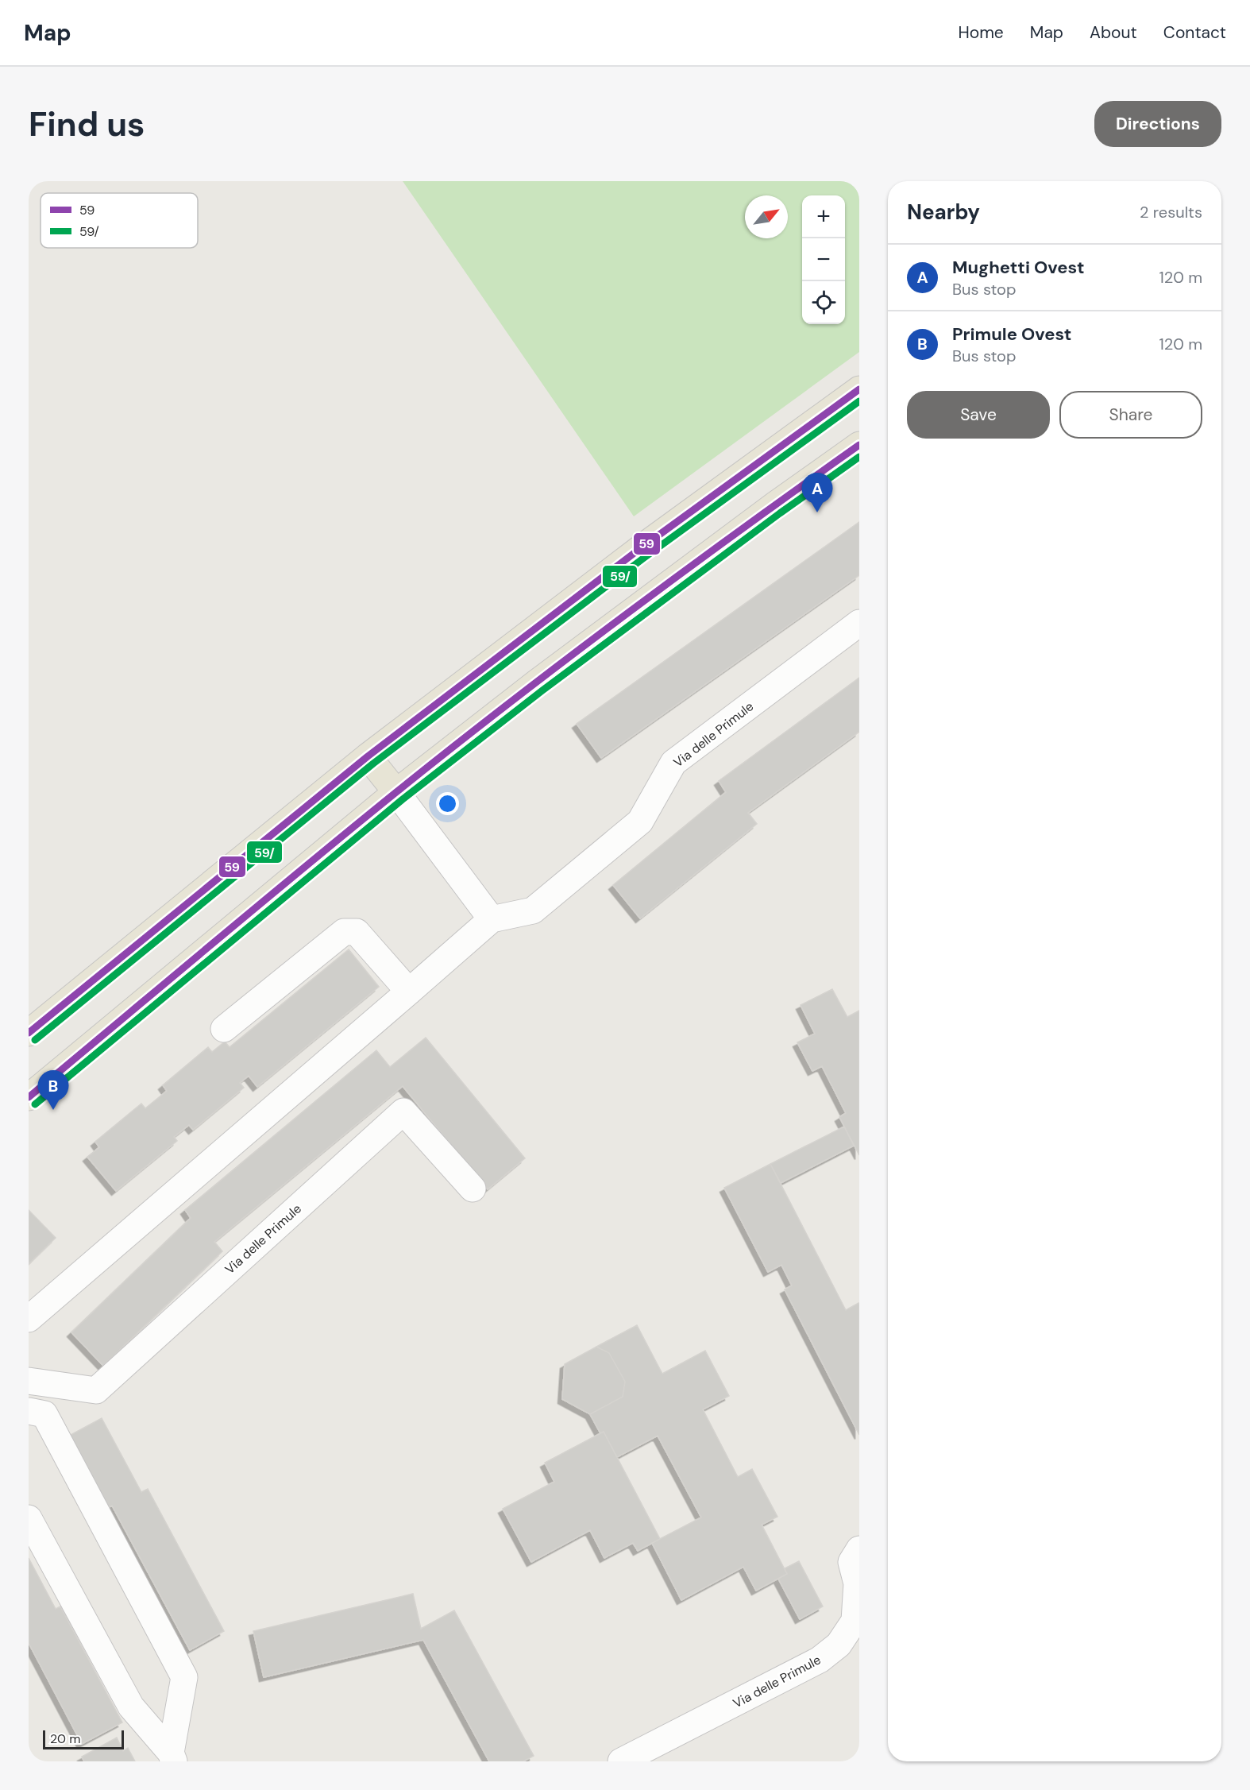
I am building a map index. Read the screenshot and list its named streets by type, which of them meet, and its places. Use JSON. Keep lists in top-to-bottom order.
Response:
{
  "streets": {
    "street": ["Via delle Primule"]
  },
  "lines": ["transit line 59", "transit line 59/"],
  "legend": ["59", "59/"],
  "scale_bar": "20 m",
  "north": "top right",
  "page": {
    "header": "Map",
    "nav": [
      "Home",
      "Map",
      "About",
      "Contact"
    ],
    "buttons": [
      "Directions",
      ["Save", "Share"]
    ],
    "title": "Find us",
    "heading": ["Nearby", "2 results"],
    "map_buttons": ["+", "−"],
    "list": [
      {
        "mark": "A",
        "name": "Mughetti Ovest",
        "note": "Bus stop",
        "value": "120 m"
      },
      {
        "mark": "B",
        "name": "Primule Ovest",
        "note": "Bus stop",
        "value": "120 m"
      }
    ],
    "pins": ["A", "B"],
    "scale": "20 m"
  }
}
